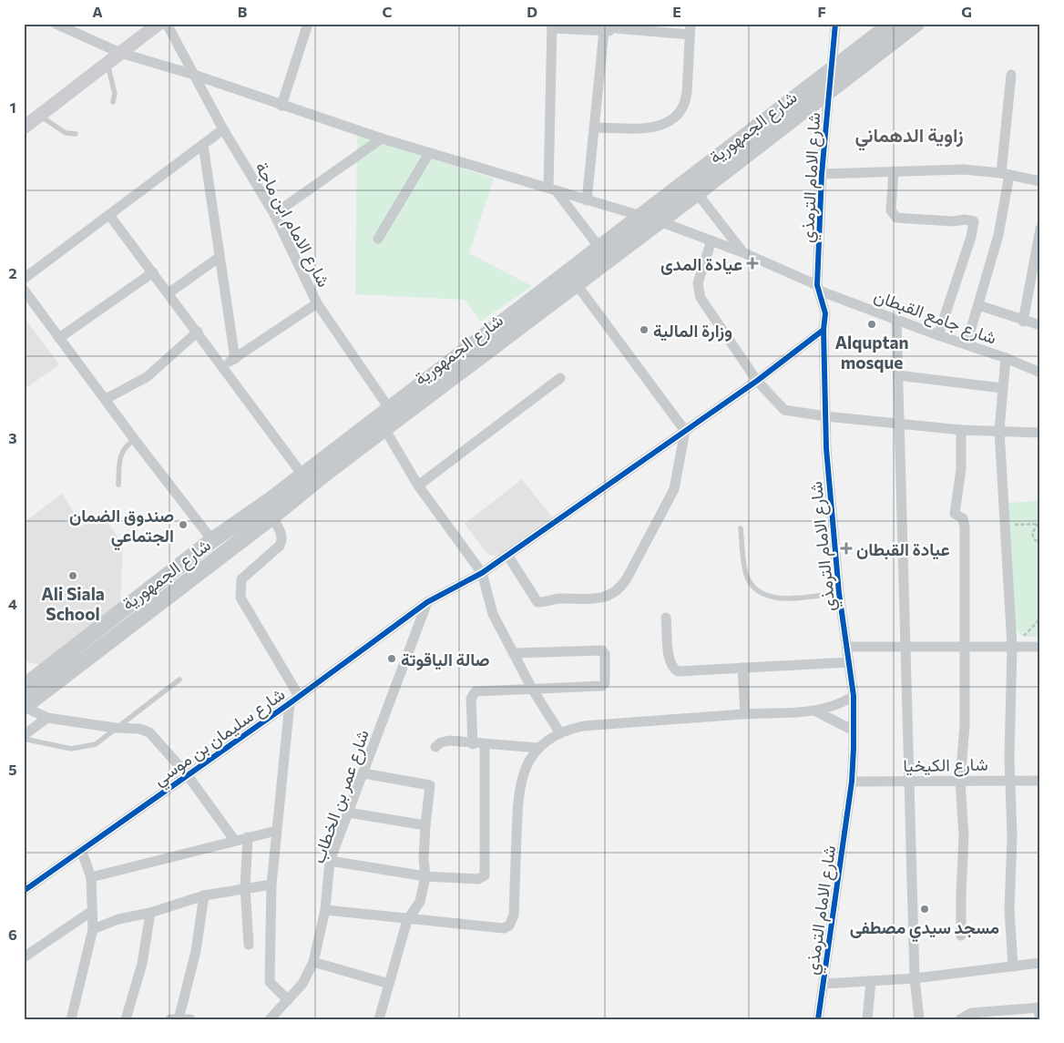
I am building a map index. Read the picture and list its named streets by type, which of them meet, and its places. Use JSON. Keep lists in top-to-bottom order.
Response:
{
  "streets": {
    "main road": ["شارع الجمهورية"],
    "street": [
      "شارع الامام الترمذي",
      "شارع الامام ابن ماجة",
      "شارع جامع القبطان",
      "شارع سليمان بن موسي",
      "شارع الكيخيا",
      "شارع عمر بن الخطاب"
    ]
  },
  "crossings": [
    ["شارع الجمهورية", "شارع الامام الترمذي"],
    ["شارع الجمهورية", "شارع الامام ابن ماجة"],
    ["شارع الجمهورية", "شارع جامع القبطان"],
    ["شارع الامام الترمذي", "شارع جامع القبطان"],
    ["شارع الامام الترمذي", "شارع سليمان بن موسي"],
    ["شارع الامام الترمذي", "شارع الكيخيا"],
    ["شارع الامام ابن ماجة", "شارع جامع القبطان"],
    ["شارع سليمان بن موسي", "شارع عمر بن الخطاب"]
  ],
  "districts": ["زاوية الدهماني"],
  "places": {
    "health": ["عيادة المدى", "عيادة القبطان"],
    "other": [
      "Alquptan mosque",
      "وزارة المالية",
      "صندوق الضمان الجتماعي",
      "Ali Siala School",
      "صالة الياقوتة",
      "مسجد سيدي مصطفى"
    ]
  },
  "grid": {
    "columns": [
      "A",
      "B",
      "C",
      "D",
      "E",
      "F",
      "G"
    ],
    "rows": [
      "1",
      "2",
      "3",
      "4",
      "5",
      "6"
    ]
  }
}
